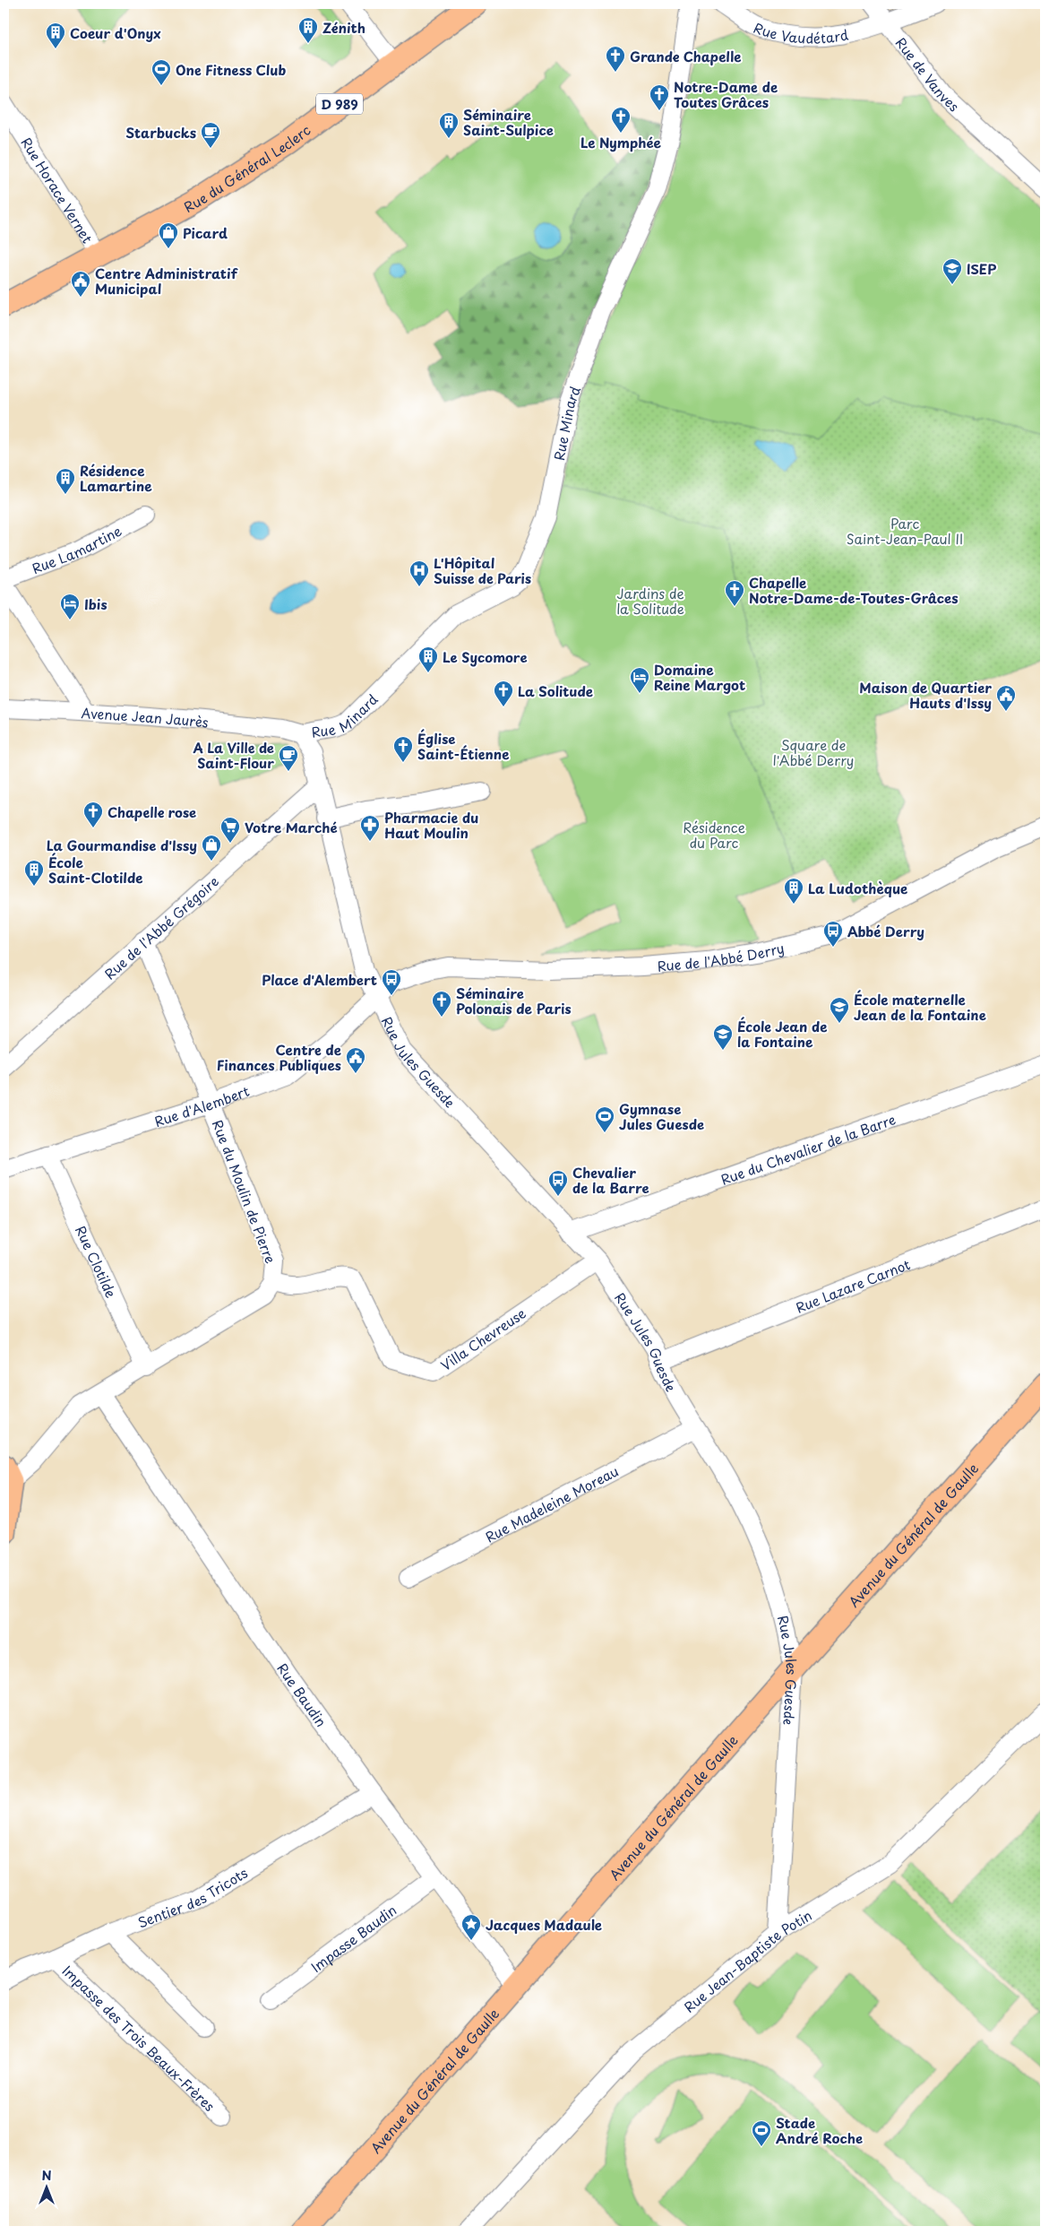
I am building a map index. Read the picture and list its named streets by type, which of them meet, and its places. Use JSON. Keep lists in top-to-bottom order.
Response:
{
  "streets": {
    "main road": ["D 989", "Rue du Général Leclerc", "Avenue du Général de Gaulle"],
    "street": [
      "Rue Vaudétard",
      "Rue de Vanves",
      "Rue Horace Vernet",
      "Rue Minard",
      "Rue Lamartine",
      "Avenue Jean Jaurès",
      "Rue de l'Abbé Grégoire",
      "Rue de l'Abbé Derry",
      "Rue Jules Guesde",
      "Rue d'Alembert",
      "Rue du Chevalier de la Barre",
      "Rue du Moulin de Pierre",
      "Rue Clotilde",
      "Rue Lazare Carnot",
      "Villa Chevreuse",
      "Rue Madeleine Moreau",
      "Rue Baudin",
      "Sentier des Tricots",
      "Impasse Baudin",
      "Rue Jean-Baptiste Potin",
      "Impasse des Trois Beaux-Frères"
    ]
  },
  "crossings": [
    ["Rue Vaudétard", "Rue de Vanves"],
    ["Rue du Général Leclerc", "Rue Horace Vernet"],
    ["Rue Minard", "Avenue Jean Jaurès"],
    ["Rue Minard", "Rue Jules Guesde"],
    ["Avenue Jean Jaurès", "Rue Jules Guesde"],
    ["Rue de l'Abbé Grégoire", "Rue Jules Guesde"],
    ["Rue de l'Abbé Grégoire", "Rue du Moulin de Pierre"],
    ["Rue de l'Abbé Derry", "Rue Jules Guesde"],
    ["Rue de l'Abbé Derry", "Rue d'Alembert"],
    ["Rue Jules Guesde", "Rue d'Alembert"],
    ["Rue Jules Guesde", "Rue du Chevalier de la Barre"],
    ["Rue Jules Guesde", "Rue Lazare Carnot"],
    ["Rue Jules Guesde", "Villa Chevreuse"],
    ["Rue Jules Guesde", "Rue Madeleine Moreau"],
    ["Rue Jules Guesde", "Avenue du Général de Gaulle"],
    ["Rue Jules Guesde", "Rue Jean-Baptiste Potin"],
    ["Rue d'Alembert", "Rue du Moulin de Pierre"],
    ["Rue d'Alembert", "Rue Clotilde"],
    ["Rue du Moulin de Pierre", "Rue Clotilde"],
    ["Rue du Moulin de Pierre", "Villa Chevreuse"],
    ["Rue du Moulin de Pierre", "Rue Baudin"],
    ["Avenue du Général de Gaulle", "Rue Baudin"],
    ["Rue Baudin", "Sentier des Tricots"],
    ["Rue Baudin", "Impasse Baudin"],
    ["Sentier des Tricots", "Impasse des Trois Beaux-Frères"]
  ],
  "parks": [
    "Parc Saint-Jean-Paul II",
    "Jardins de la Solitude",
    "Square de l'Abbé Derry",
    "Résidence du Parc"
  ],
  "places": {
    "building": [
      "Zénith",
      "Coeur d'Onyx",
      "Séminaire Saint-Sulpice",
      "Résidence Lamartine",
      "Le Sycomore",
      "École Saint-Clotilde",
      "La Ludothèque"
    ],
    "church": [
      "Grande Chapelle",
      "Notre-Dame de Toutes Grâces",
      "Le Nymphée",
      "Chapelle Notre-Dame-de-Toutes-Grâces",
      "La Solitude",
      "Église Saint-Étienne",
      "Chapelle rose",
      "Séminaire Polonais de Paris"
    ],
    "sports": ["One Fitness Club", "Gymnase Jules Guesde", "Stade André Roche"],
    "cafe": ["Starbucks", "A La Ville de Saint-Flour"],
    "shop": ["Picard", "La Gourmandise d'Issy"],
    "school or university": ["ISEP", "École maternelle Jean de la Fontaine", "École Jean de la Fontaine"],
    "public building": ["Centre Administratif Municipal", "Maison de Quartier Hauts d'Issy", "Centre de Finances Publiques"],
    "hospital": ["L'Hôpital Suisse de Paris"],
    "hotel": ["Ibis", "Domaine Reine Margot"],
    "pharmacy": ["Pharmacie du Haut Moulin"],
    "supermarket": ["Votre Marché"],
    "bus stop": ["Abbé Derry", "Place d'Alembert", "Chevalier de la Barre"],
    "place": ["Jacques Madaule"]
  },
  "north": "top"
}
